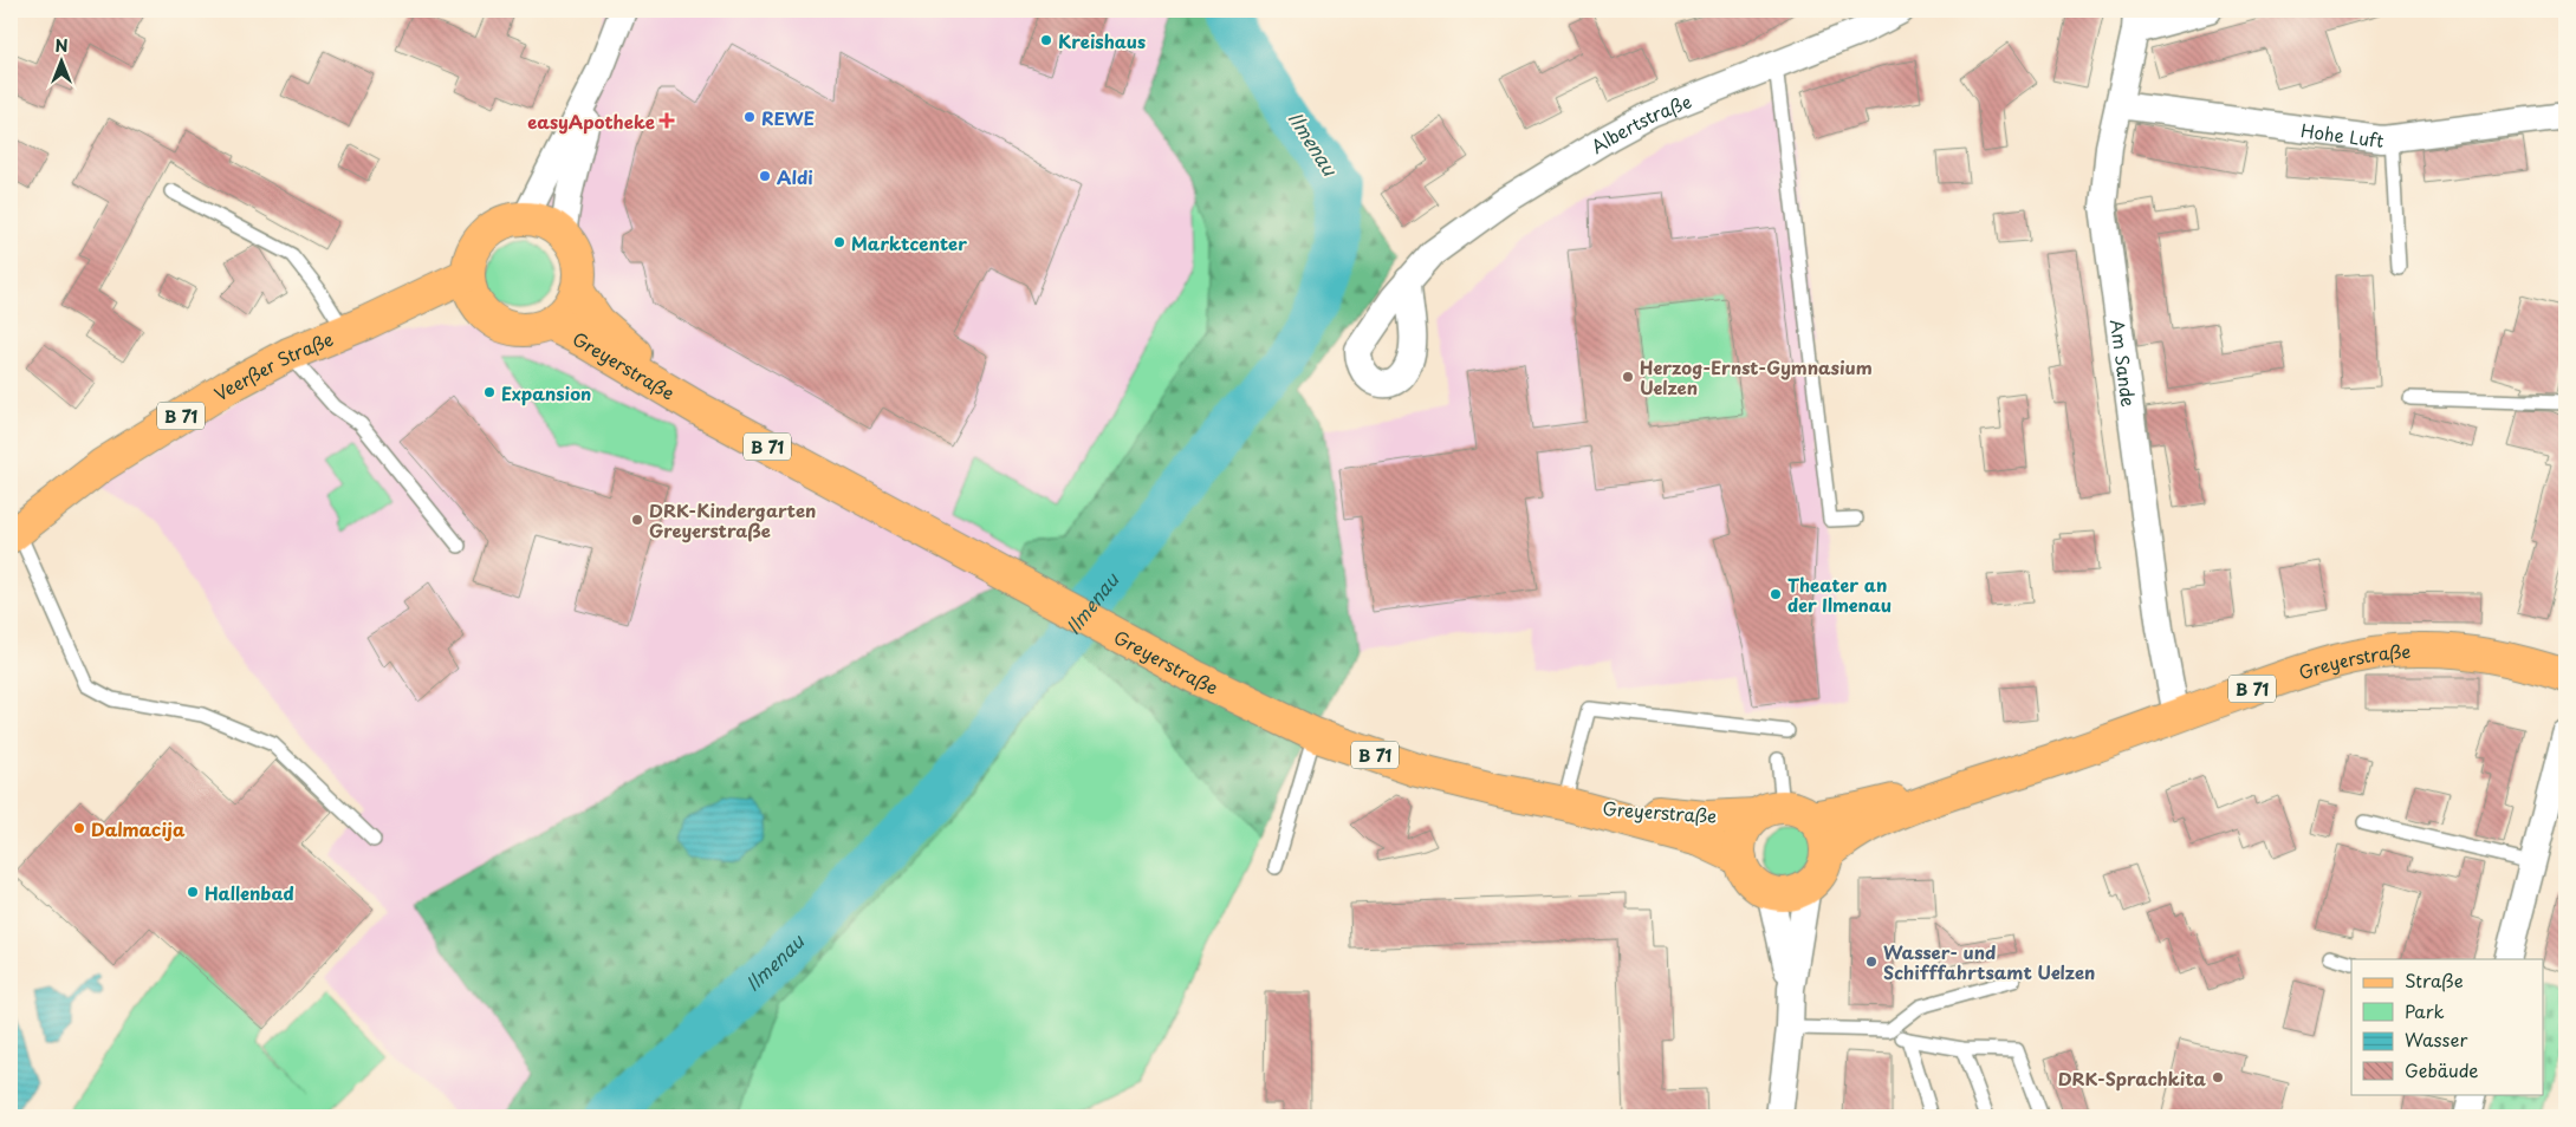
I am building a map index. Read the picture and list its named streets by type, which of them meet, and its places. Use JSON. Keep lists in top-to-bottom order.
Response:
{
  "streets": {
    "main road": ["Veerßer Straße", "Greyerstraße", "B 71"],
    "street": ["Albertstraße", "Hohe Luft", "Am Sande"]
  },
  "crossings": [
    ["Hohe Luft", "Am Sande"],
    ["Am Sande", "Greyerstraße"],
    ["Veerßer Straße", "Greyerstraße"]
  ],
  "water": ["Ilmenau"],
  "places": {
    "other": [
      "Kreishaus",
      "REWE",
      "Aldi",
      "Marktcenter",
      "Herzog-Ernst-Gymnasium Uelzen",
      "Expansion",
      "DRK-Kindergarten Greyerstraße",
      "Theater an der Ilmenau",
      "Dalmacija",
      "Hallenbad",
      "Wasser- und Schifffahrtsamt Uelzen",
      "DRK-Sprachkita"
    ],
    "health": ["easyApotheke"]
  },
  "legend": [
    "Straße",
    "Park",
    "Wasser",
    "Gebäude"
  ],
  "north": "top"
}
